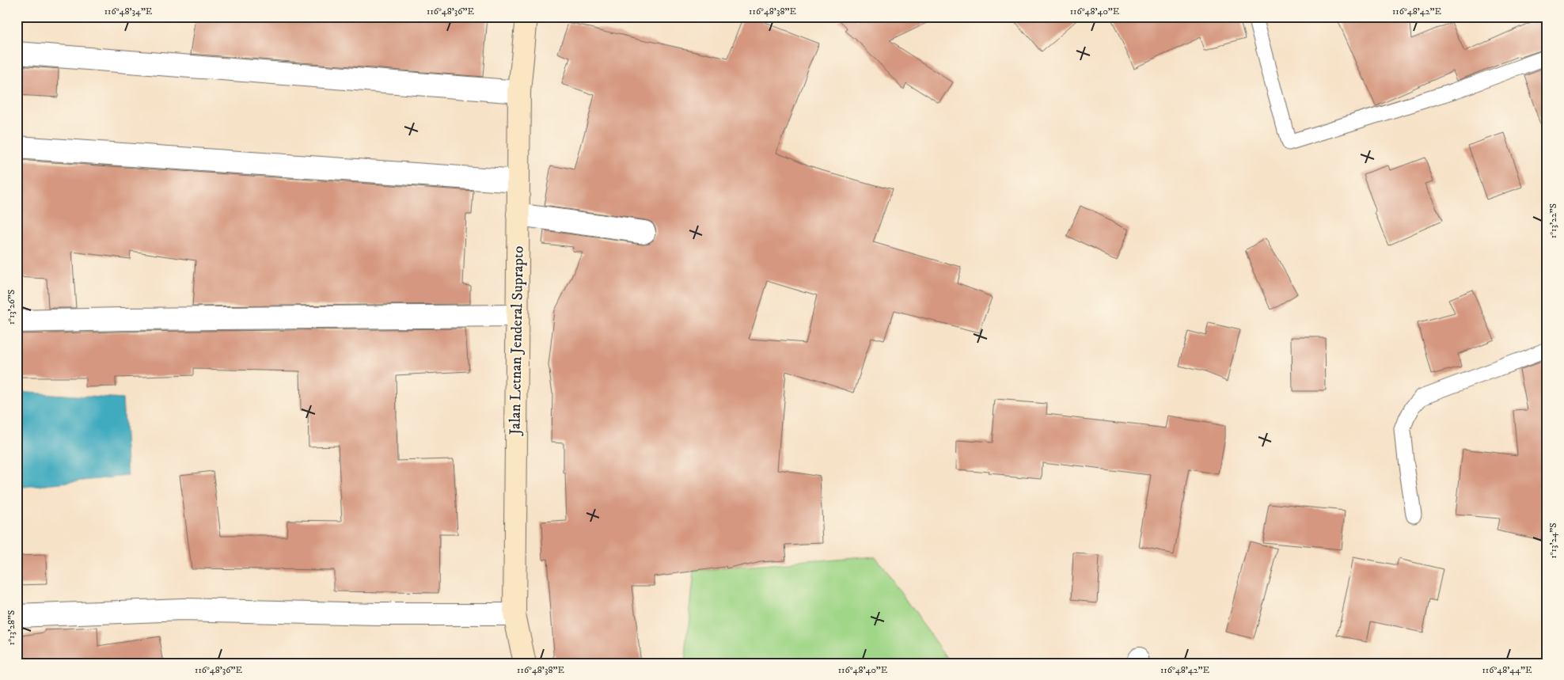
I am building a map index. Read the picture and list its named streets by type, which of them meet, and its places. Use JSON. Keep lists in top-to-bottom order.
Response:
{
  "streets": {
    "main road": ["Jalan Letnan Jenderal Suprapto"]
  },
  "coordinates": [
    "116°48'34\"E",
    "116°48'36\"E",
    "116°48'38\"E",
    "116°48'40\"E",
    "116°48'42\"E",
    "1°13'22\"S",
    "1°13'26\"S",
    "1°13'24\"S",
    "1°13'28\"S",
    "116°48'44\"E"
  ]
}
